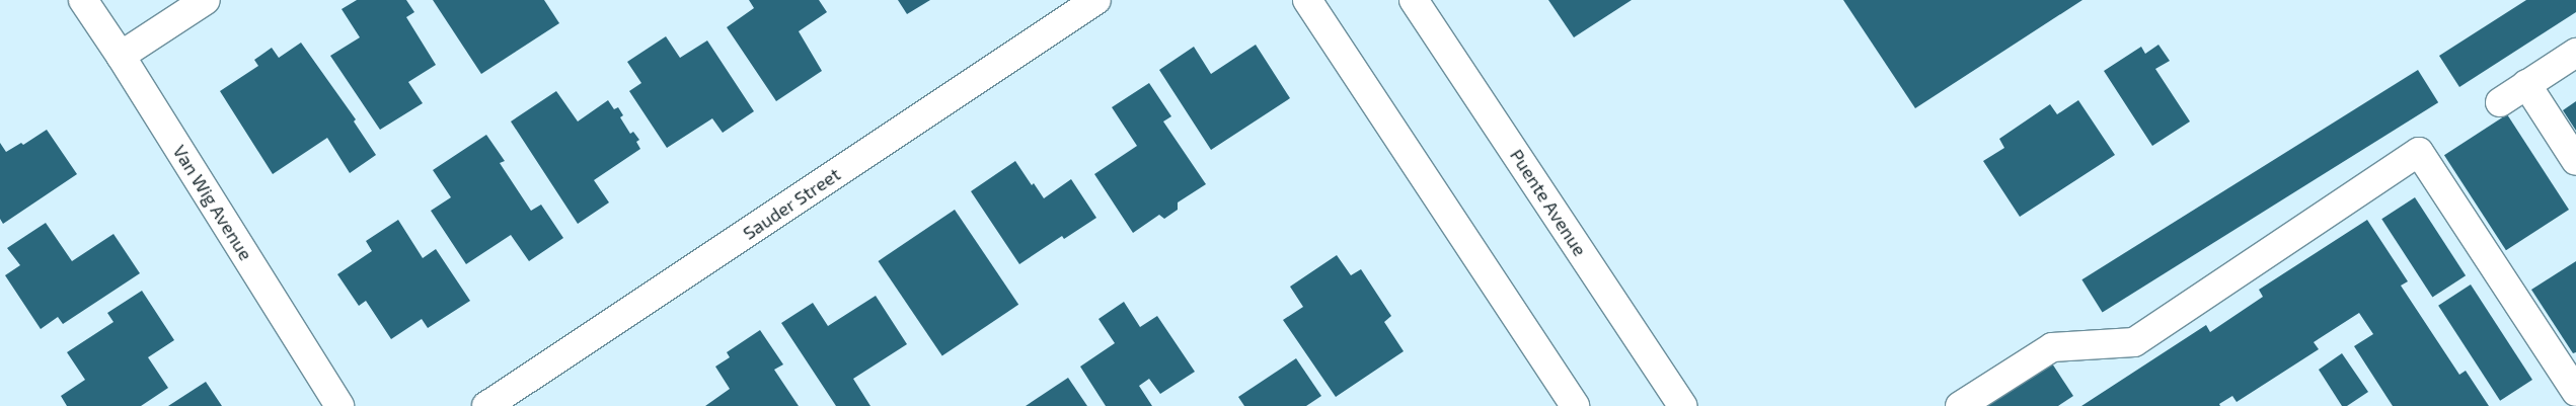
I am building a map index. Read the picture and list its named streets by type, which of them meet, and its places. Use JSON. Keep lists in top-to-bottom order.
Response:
{
  "streets": {
    "street": ["Van Wig Avenue", "Puente Avenue", "Sauder Street"]
  }
}
